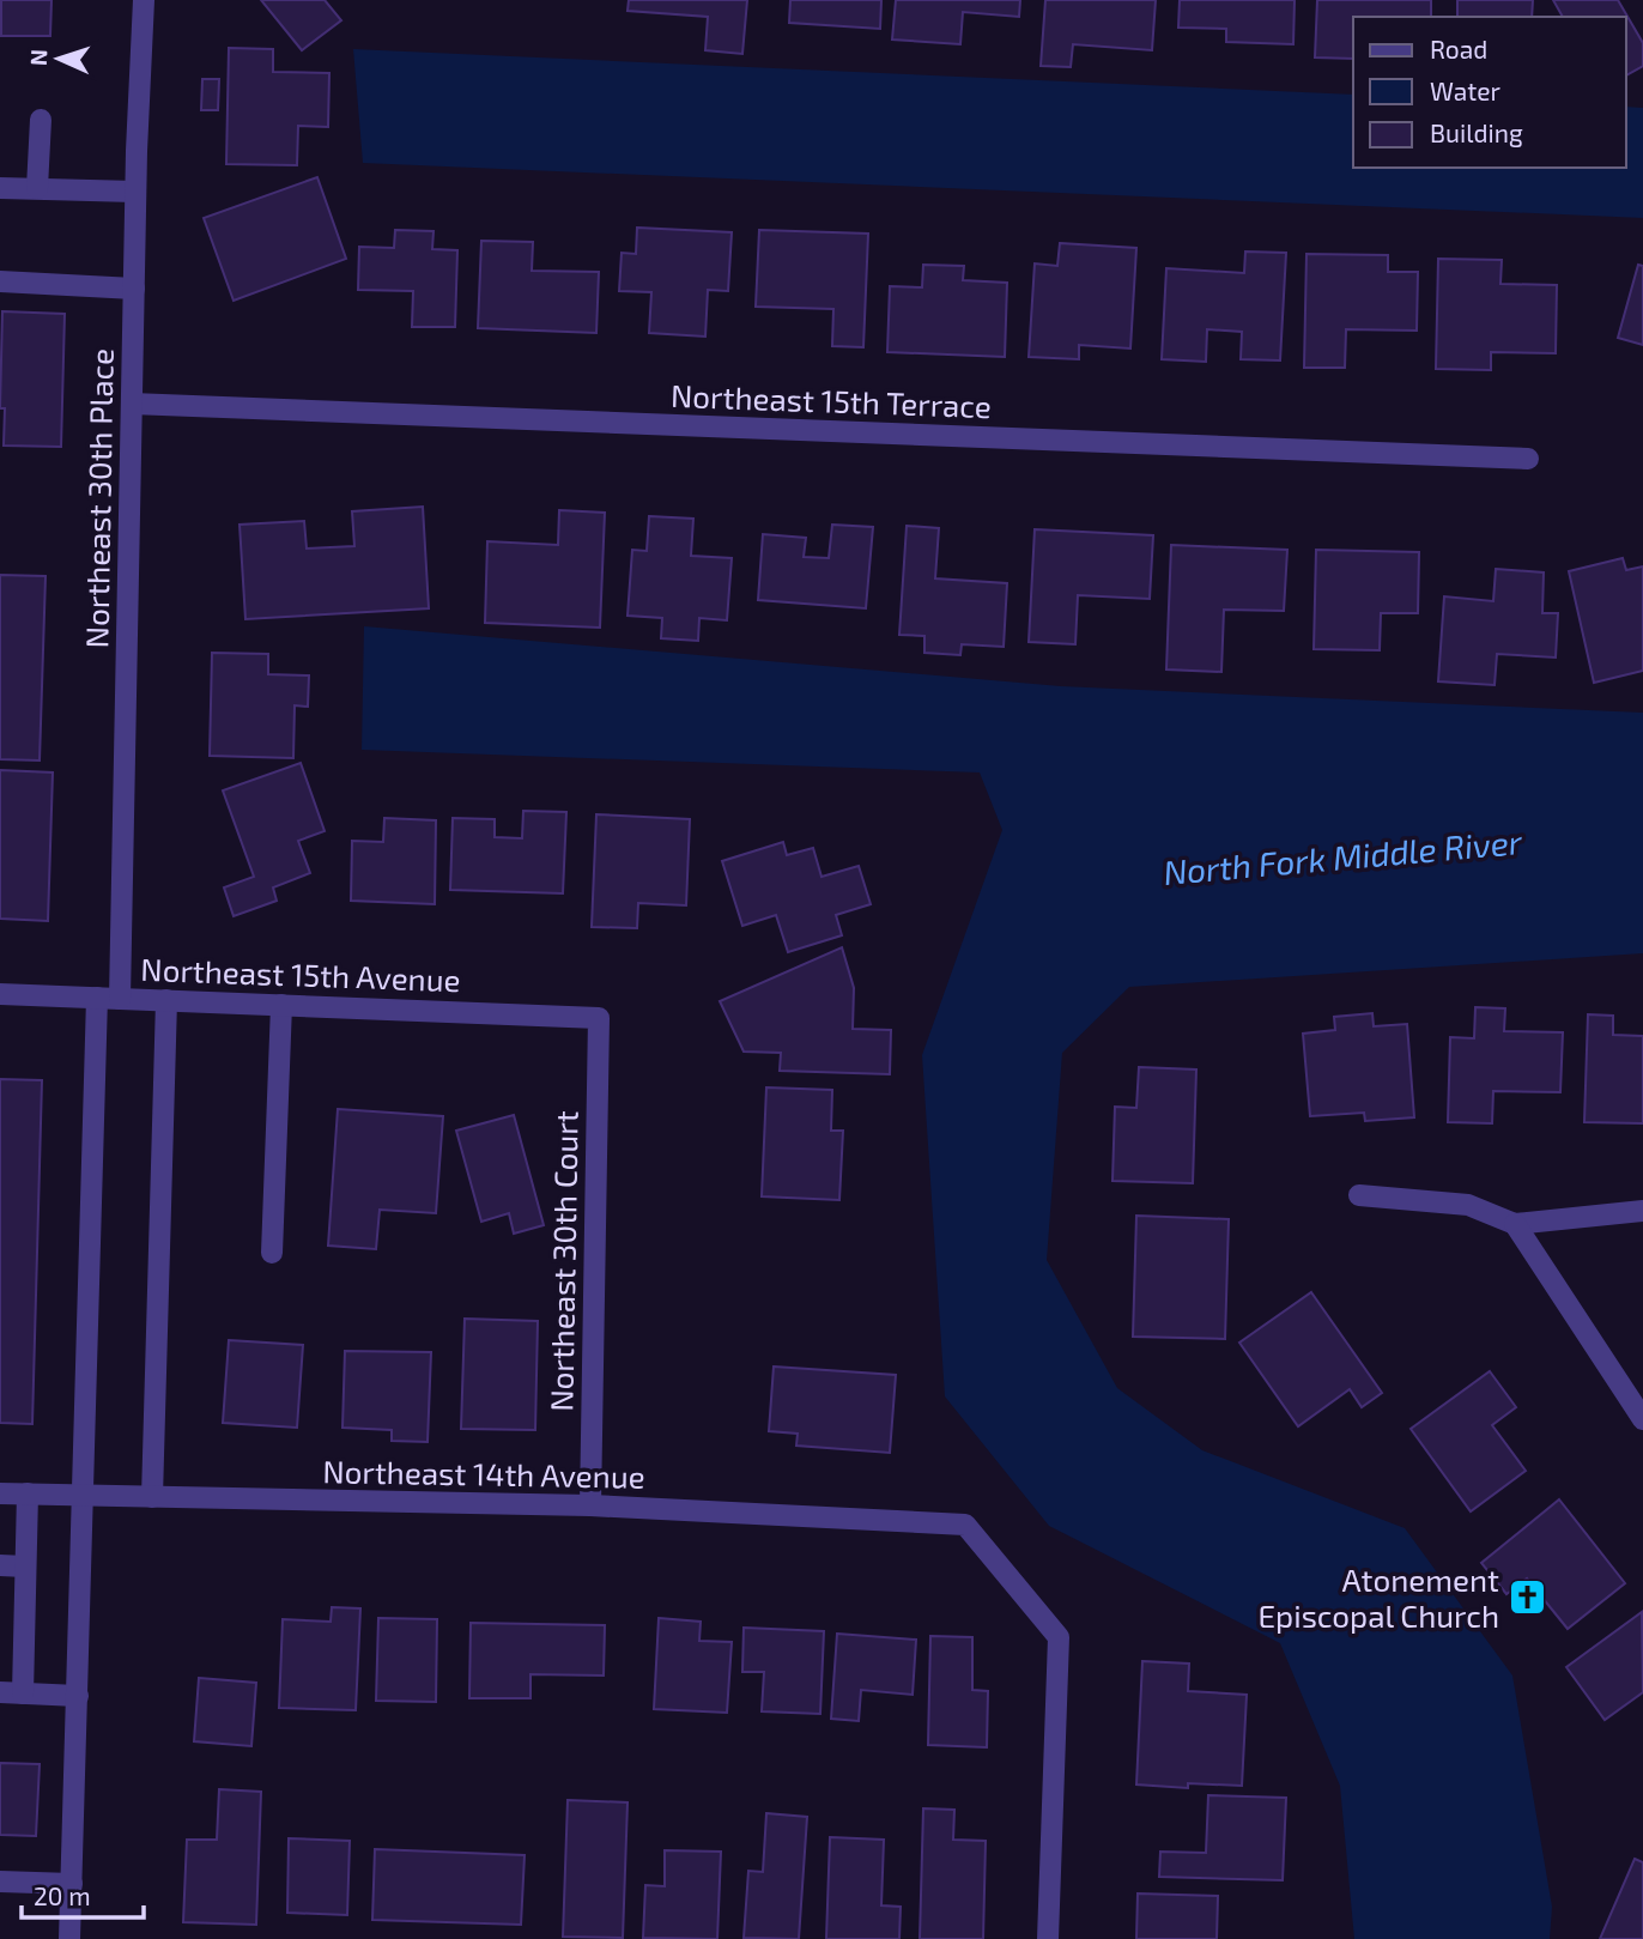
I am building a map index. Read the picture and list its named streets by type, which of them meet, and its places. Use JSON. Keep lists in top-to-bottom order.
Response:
{
  "streets": {
    "street": [
      "Northeast 15th Terrace",
      "Northeast 30th Place",
      "Northeast 15th Avenue",
      "Northeast 30th Court",
      "Northeast 14th Avenue"
    ]
  },
  "crossings": [
    ["Northeast 15th Terrace", "Northeast 30th Place"],
    ["Northeast 30th Place", "Northeast 15th Avenue"],
    ["Northeast 15th Avenue", "Northeast 30th Court"],
    ["Northeast 30th Court", "Northeast 14th Avenue"]
  ],
  "water": ["North Fork Middle River"],
  "places": {
    "church": ["Atonement Episcopal Church"]
  },
  "legend": ["Road", "Water", "Building"],
  "scale_bar": "20 m",
  "north": "left"
}
